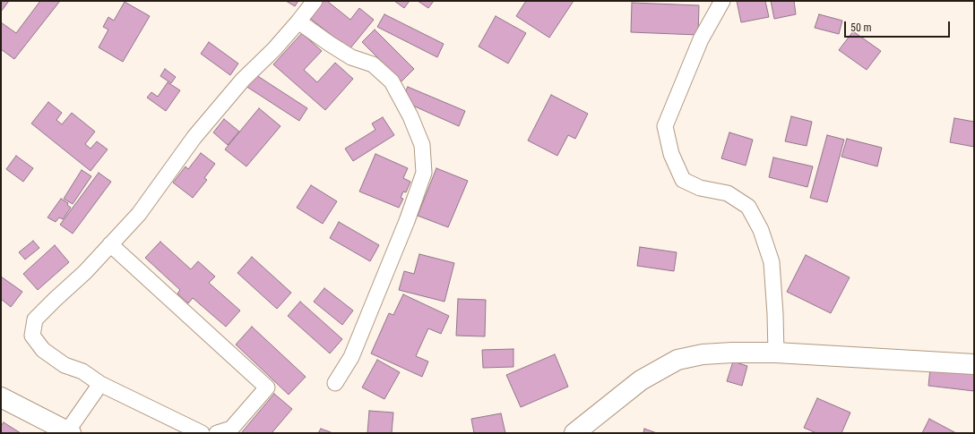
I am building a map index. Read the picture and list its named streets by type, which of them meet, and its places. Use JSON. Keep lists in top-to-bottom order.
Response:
{
  "scale_bar": "50 m"
}
